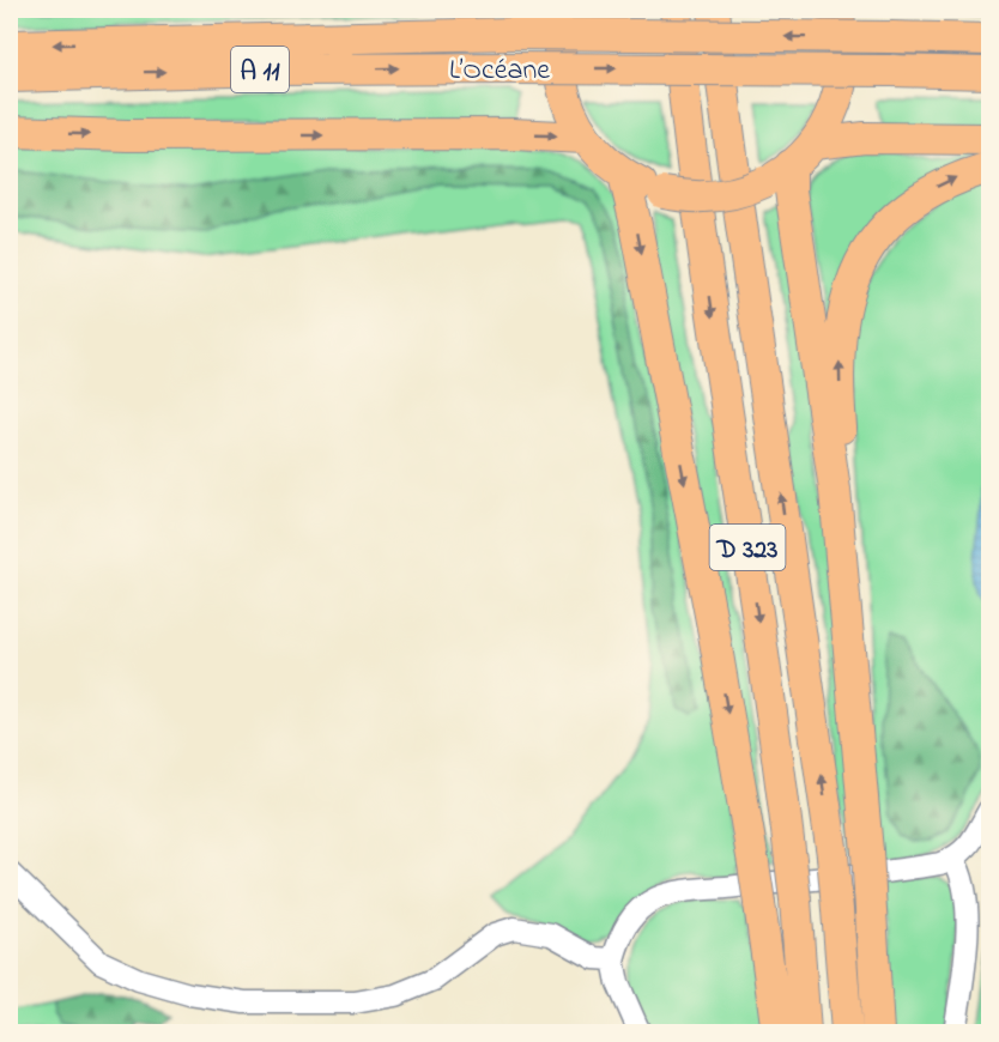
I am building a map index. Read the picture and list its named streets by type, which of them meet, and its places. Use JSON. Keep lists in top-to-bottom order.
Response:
{
  "streets": {
    "highway": ["L’Océane", "A 11", "D 323"]
  }
}
